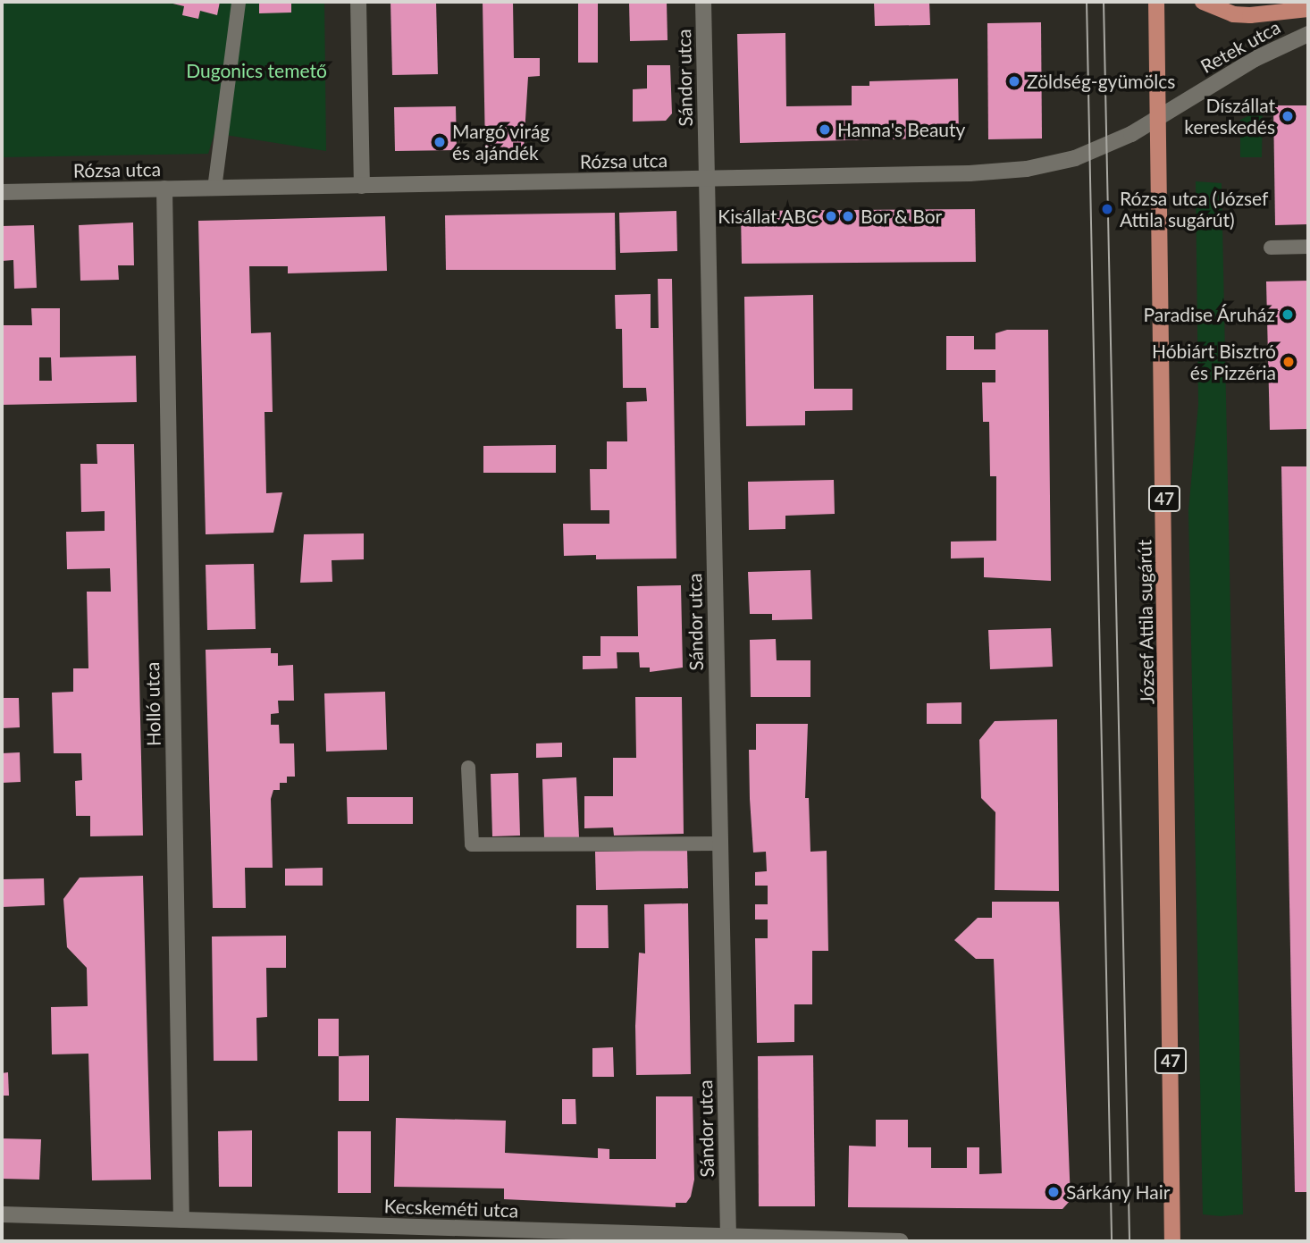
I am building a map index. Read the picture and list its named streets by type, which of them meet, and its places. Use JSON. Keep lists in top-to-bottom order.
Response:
{
  "streets": {
    "main road": ["47", "József Attila sugárút"],
    "street": [
      "Retek utca",
      "Sándor utca",
      "Rózsa utca",
      "Holló utca",
      "Kecskeméti utca"
    ]
  },
  "crossings": [
    ["Retek utca", "Rózsa utca"],
    ["Retek utca", "József Attila sugárút"],
    ["Sándor utca", "Rózsa utca"],
    ["Sándor utca", "Kecskeméti utca"],
    ["Rózsa utca", "József Attila sugárút"],
    ["Rózsa utca", "Holló utca"],
    ["Holló utca", "Kecskeméti utca"]
  ],
  "parks": ["Dugonics temető"],
  "places": [
    "Zöldség-gyümölcs",
    "Díszállat kereskedés",
    "Hanna's Beauty",
    "Margó virág és ajándék",
    "Rózsa utca (József Attila sugárút)",
    "Kisállat ABC",
    "Bor & Bor",
    "Paradise Áruház",
    "Hóbiárt Bisztró és Pizzéria",
    "Sárkány Hair"
  ]
}
